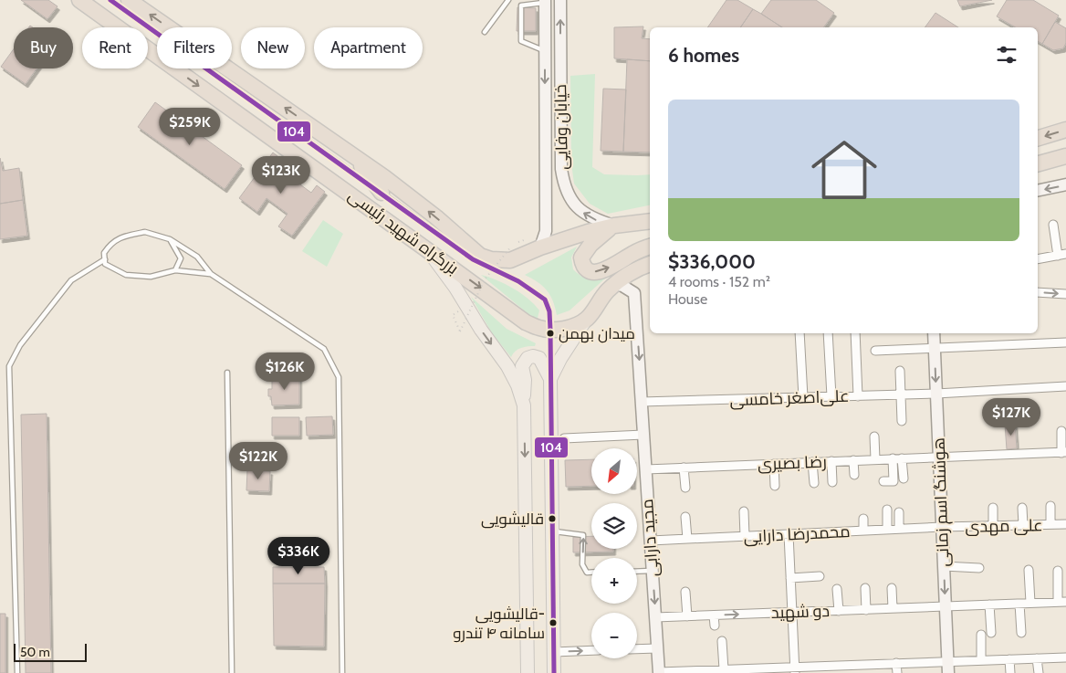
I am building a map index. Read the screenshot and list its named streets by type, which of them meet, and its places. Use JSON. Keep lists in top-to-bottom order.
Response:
{
  "streets": {
    "highway": ["بزرگراه شهید رئیسی"],
    "street": [
      "خیابان وفایی",
      "علی‌اصغر خامسی",
      "رضا بصیری",
      "هوشنگ اسم زمانی",
      "علی مهدی",
      "محمدرضا دارایی",
      "مجید دارابی",
      "دو شهید"
    ]
  },
  "crossings": [
    ["خیابان وفایی", "بزرگراه شهید رئیسی"],
    ["علی‌اصغر خامسی", "هوشنگ اسم زمانی"],
    ["علی‌اصغر خامسی", "مجید دارابی"],
    ["رضا بصیری", "هوشنگ اسم زمانی"],
    ["رضا بصیری", "مجید دارابی"],
    ["هوشنگ اسم زمانی", "علی مهدی"],
    ["هوشنگ اسم زمانی", "محمدرضا دارایی"],
    ["هوشنگ اسم زمانی", "دو شهید"],
    ["علی مهدی", "محمدرضا دارایی"],
    ["محمدرضا دارایی", "مجید دارابی"],
    ["مجید دارابی", "دو شهید"]
  ],
  "one_way": ["مجید دارابی"],
  "places": ["میدان بهمن", "قالیشویی", "قالیشویی- سامانه ۴ تندرو"],
  "lines": ["transit line 104"],
  "scale_bar": "50 m",
  "north": "bottom left",
  "page": {
    "chip": [
      "Buy",
      "Rent",
      "Filters",
      "New",
      "Apartment"
    ],
    "heading": "6 homes",
    "list": [
      {
        "name": "$336,000",
        "note": "4 rooms · 152 m² · House"
      }
    ],
    "price": [
      "$259K",
      "$123K",
      "$126K",
      "$127K",
      "$122K",
      "$336K"
    ],
    "map_buttons": ["+", "−"],
    "scale": "50 m"
  }
}
